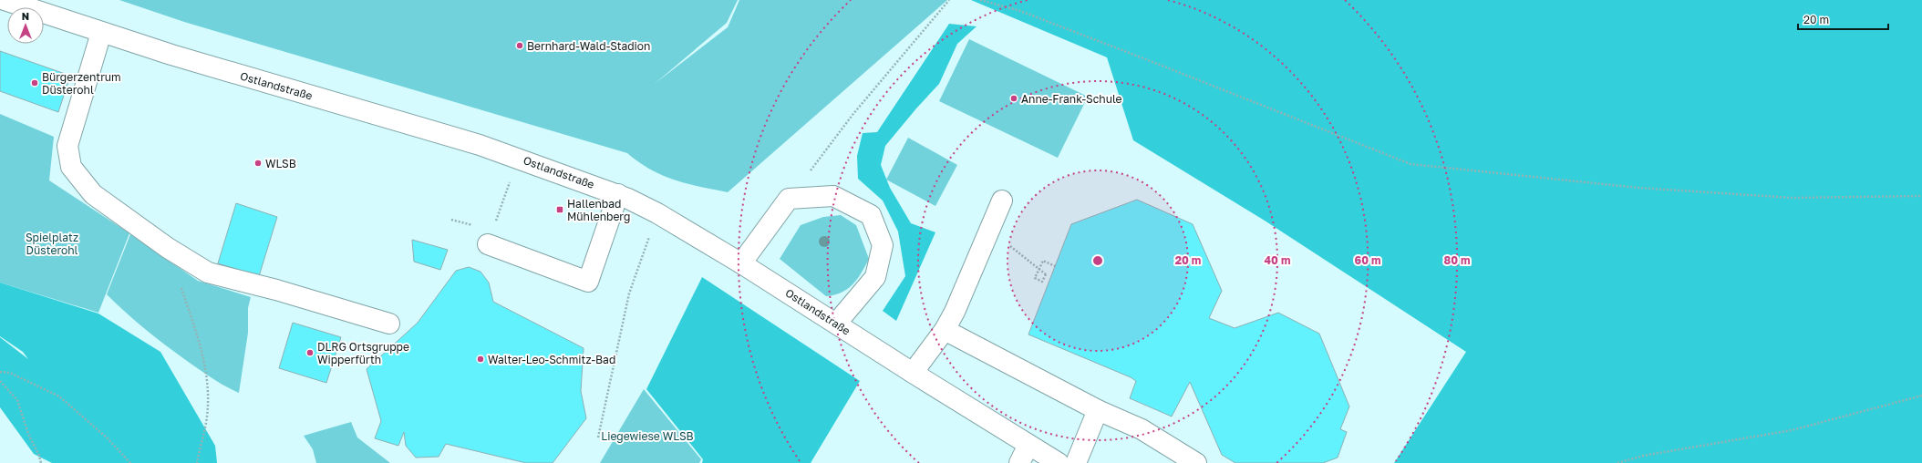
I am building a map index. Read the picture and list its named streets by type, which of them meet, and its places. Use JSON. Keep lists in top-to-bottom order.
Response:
{
  "streets": {
    "street": ["Ostlandstraße"]
  },
  "parks": ["Spielplatz Düsterohl", "Liegewiese WLSB"],
  "places": {
    "other": [
      "Bernhard-Wald-Stadion",
      "Bürgerzentrum Düsterohl",
      "Anne-Frank-Schule",
      "WLSB",
      "DLRG Ortsgruppe Wipperfürth",
      "Walter-Leo-Schmitz-Bad"
    ],
    "transit": ["Hallenbad Mühlenberg"]
  },
  "scale_bar": "20 m",
  "north": "top",
  "rings": [
    "20 m",
    "40 m",
    "60 m",
    "80 m"
  ]
}
